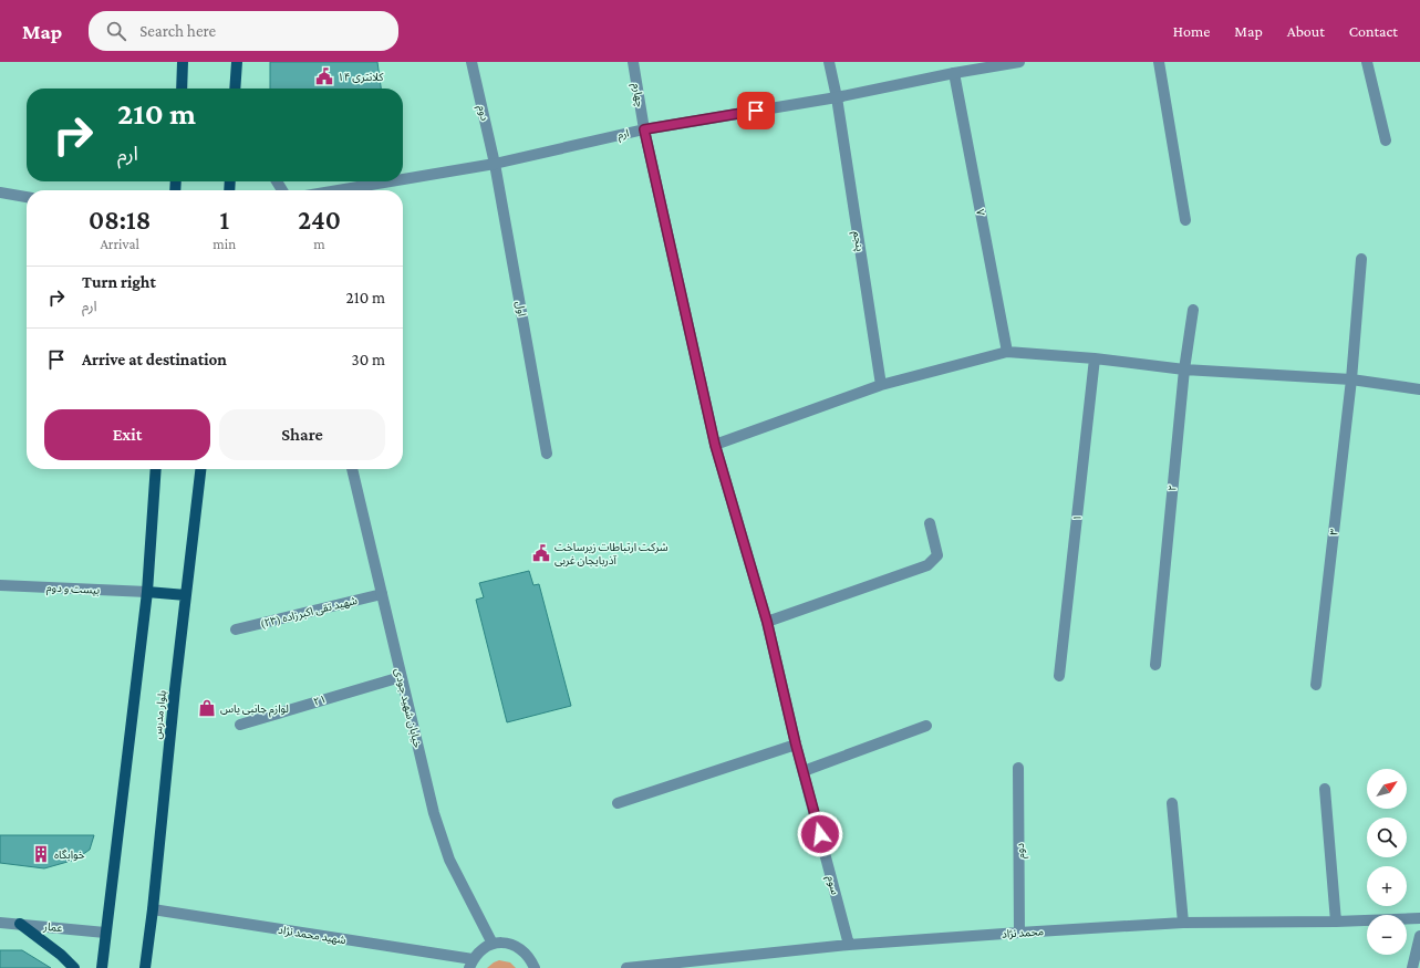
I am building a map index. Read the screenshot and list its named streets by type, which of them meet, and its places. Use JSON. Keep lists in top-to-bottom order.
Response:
{
  "streets": {
    "main road": ["بلوار مدرس"],
    "street": [
      "چهارم",
      "دوم",
      "ارم",
      "۷",
      "پنجم",
      "اول",
      "۲",
      "۱",
      "۳",
      "بیست و دوم",
      "شهید تقی اکبرزاده (۲۳)",
      "۲۱",
      "خیابان شهید جودی",
      "سوم",
      "عمار",
      "محمد نژاد",
      "شهید محمد نژاد"
    ]
  },
  "crossings": [
    ["چهارم", "ارم"],
    ["چهارم", "سوم"],
    ["دوم", "ارم"],
    ["دوم", "اول"],
    ["دوم", "محمد نژاد"],
    ["ارم", "۷"],
    ["ارم", "پنجم"],
    ["ارم", "اول"],
    ["ارم", "سوم"],
    ["شهید تقی اکبرزاده (۲۳)", "خیابان شهید جودی"],
    ["۲۱", "خیابان شهید جودی"],
    ["بلوار مدرس", "شهید محمد نژاد"],
    ["سوم", "محمد نژاد"]
  ],
  "places": {
    "public building": ["کلانتری ۱۴", "شرکت ارتباطات زیرساخت آذربایجان غربی"],
    "shop": ["لوازم جانبی یاس"],
    "building": ["خوابگاه"]
  },
  "north": "top right",
  "page": {
    "header": "Map",
    "search": "Search here",
    "nav": [
      "Home",
      "Map",
      "About",
      "Contact"
    ],
    "turn": ["210 m", "ارم"],
    "eta": [
      "08:18",
      "Arrival",
      "1",
      "min",
      "240",
      "m"
    ],
    "list": [
      {
        "name": "Turn right",
        "note": "ارم",
        "value": "210 m"
      },
      {
        "name": "Arrive at destination",
        "value": "30 m"
      }
    ],
    "buttons": ["Exit", "Share"],
    "map_buttons": ["+", "−"]
  }
}
